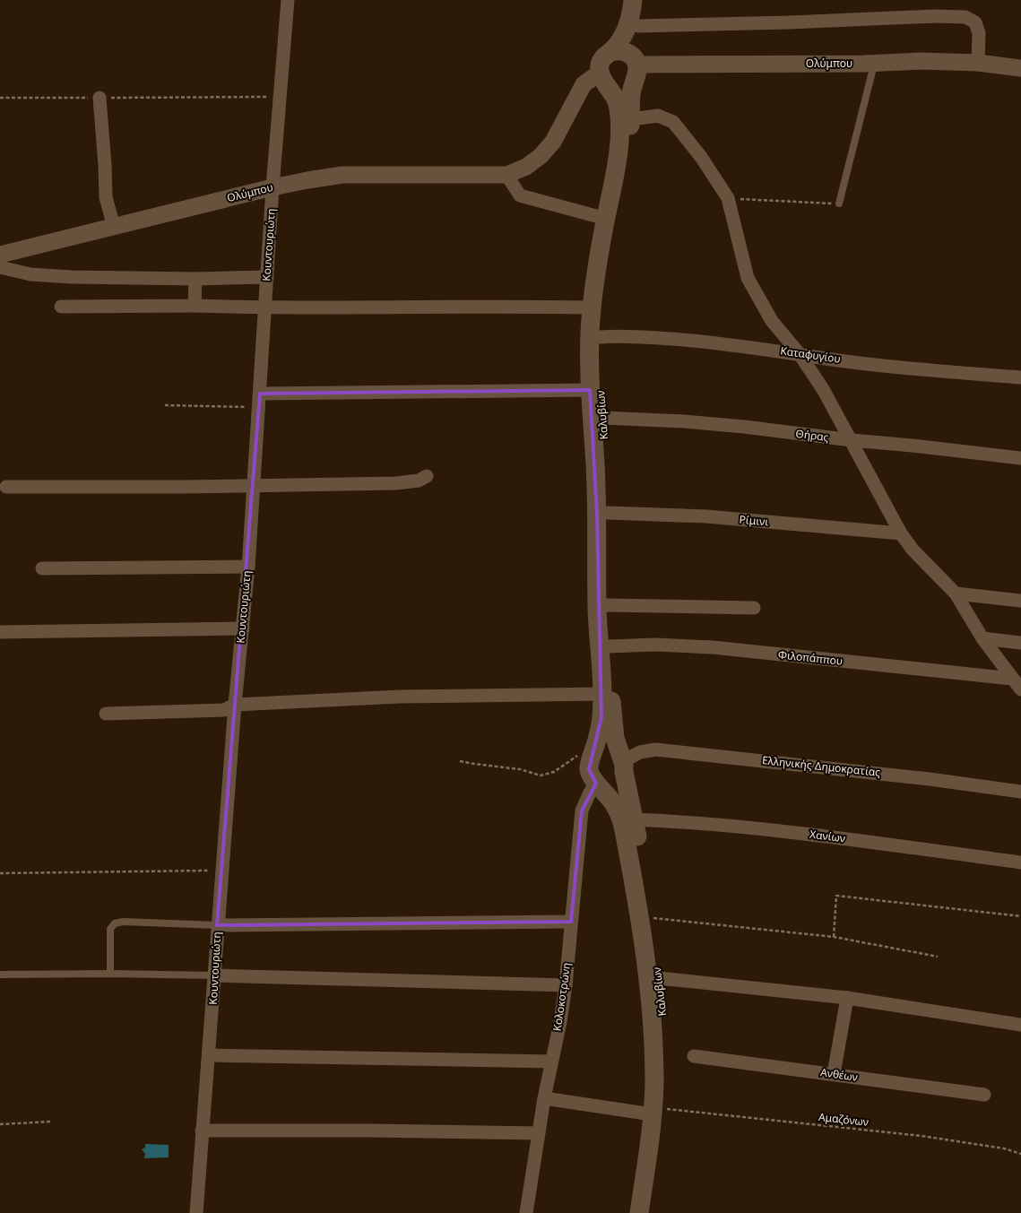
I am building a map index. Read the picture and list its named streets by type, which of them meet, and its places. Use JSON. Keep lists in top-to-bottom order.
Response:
{
  "streets": {
    "main road": ["Καλυβίων"],
    "street": [
      "Ολύμπου",
      "Κουντουριώτη",
      "Καταφυγίου",
      "Θήρας",
      "Ρίμινι",
      "Φιλοπάππου",
      "Ελληνικής Δημοκρατίας",
      "Χανίων",
      "Κολοκοτρώνη",
      "Ανθέων"
    ],
    "path": ["Αμαζόνων"]
  },
  "crossings": [
    ["Ολύμπου", "Κουντουριώτη"],
    ["Ολύμπου", "Καλυβίων"],
    ["Καταφυγίου", "Καλυβίων"],
    ["Καλυβίων", "Θήρας"],
    ["Καλυβίων", "Ρίμινι"],
    ["Καλυβίων", "Φιλοπάππου"],
    ["Καλυβίων", "Ελληνικής Δημοκρατίας"],
    ["Καλυβίων", "Χανίων"],
    ["Καλυβίων", "Κολοκοτρώνη"],
    ["Καλυβίων", "Αμαζόνων"],
    ["Ελληνικής Δημοκρατίας", "Κολοκοτρώνη"]
  ]
}
